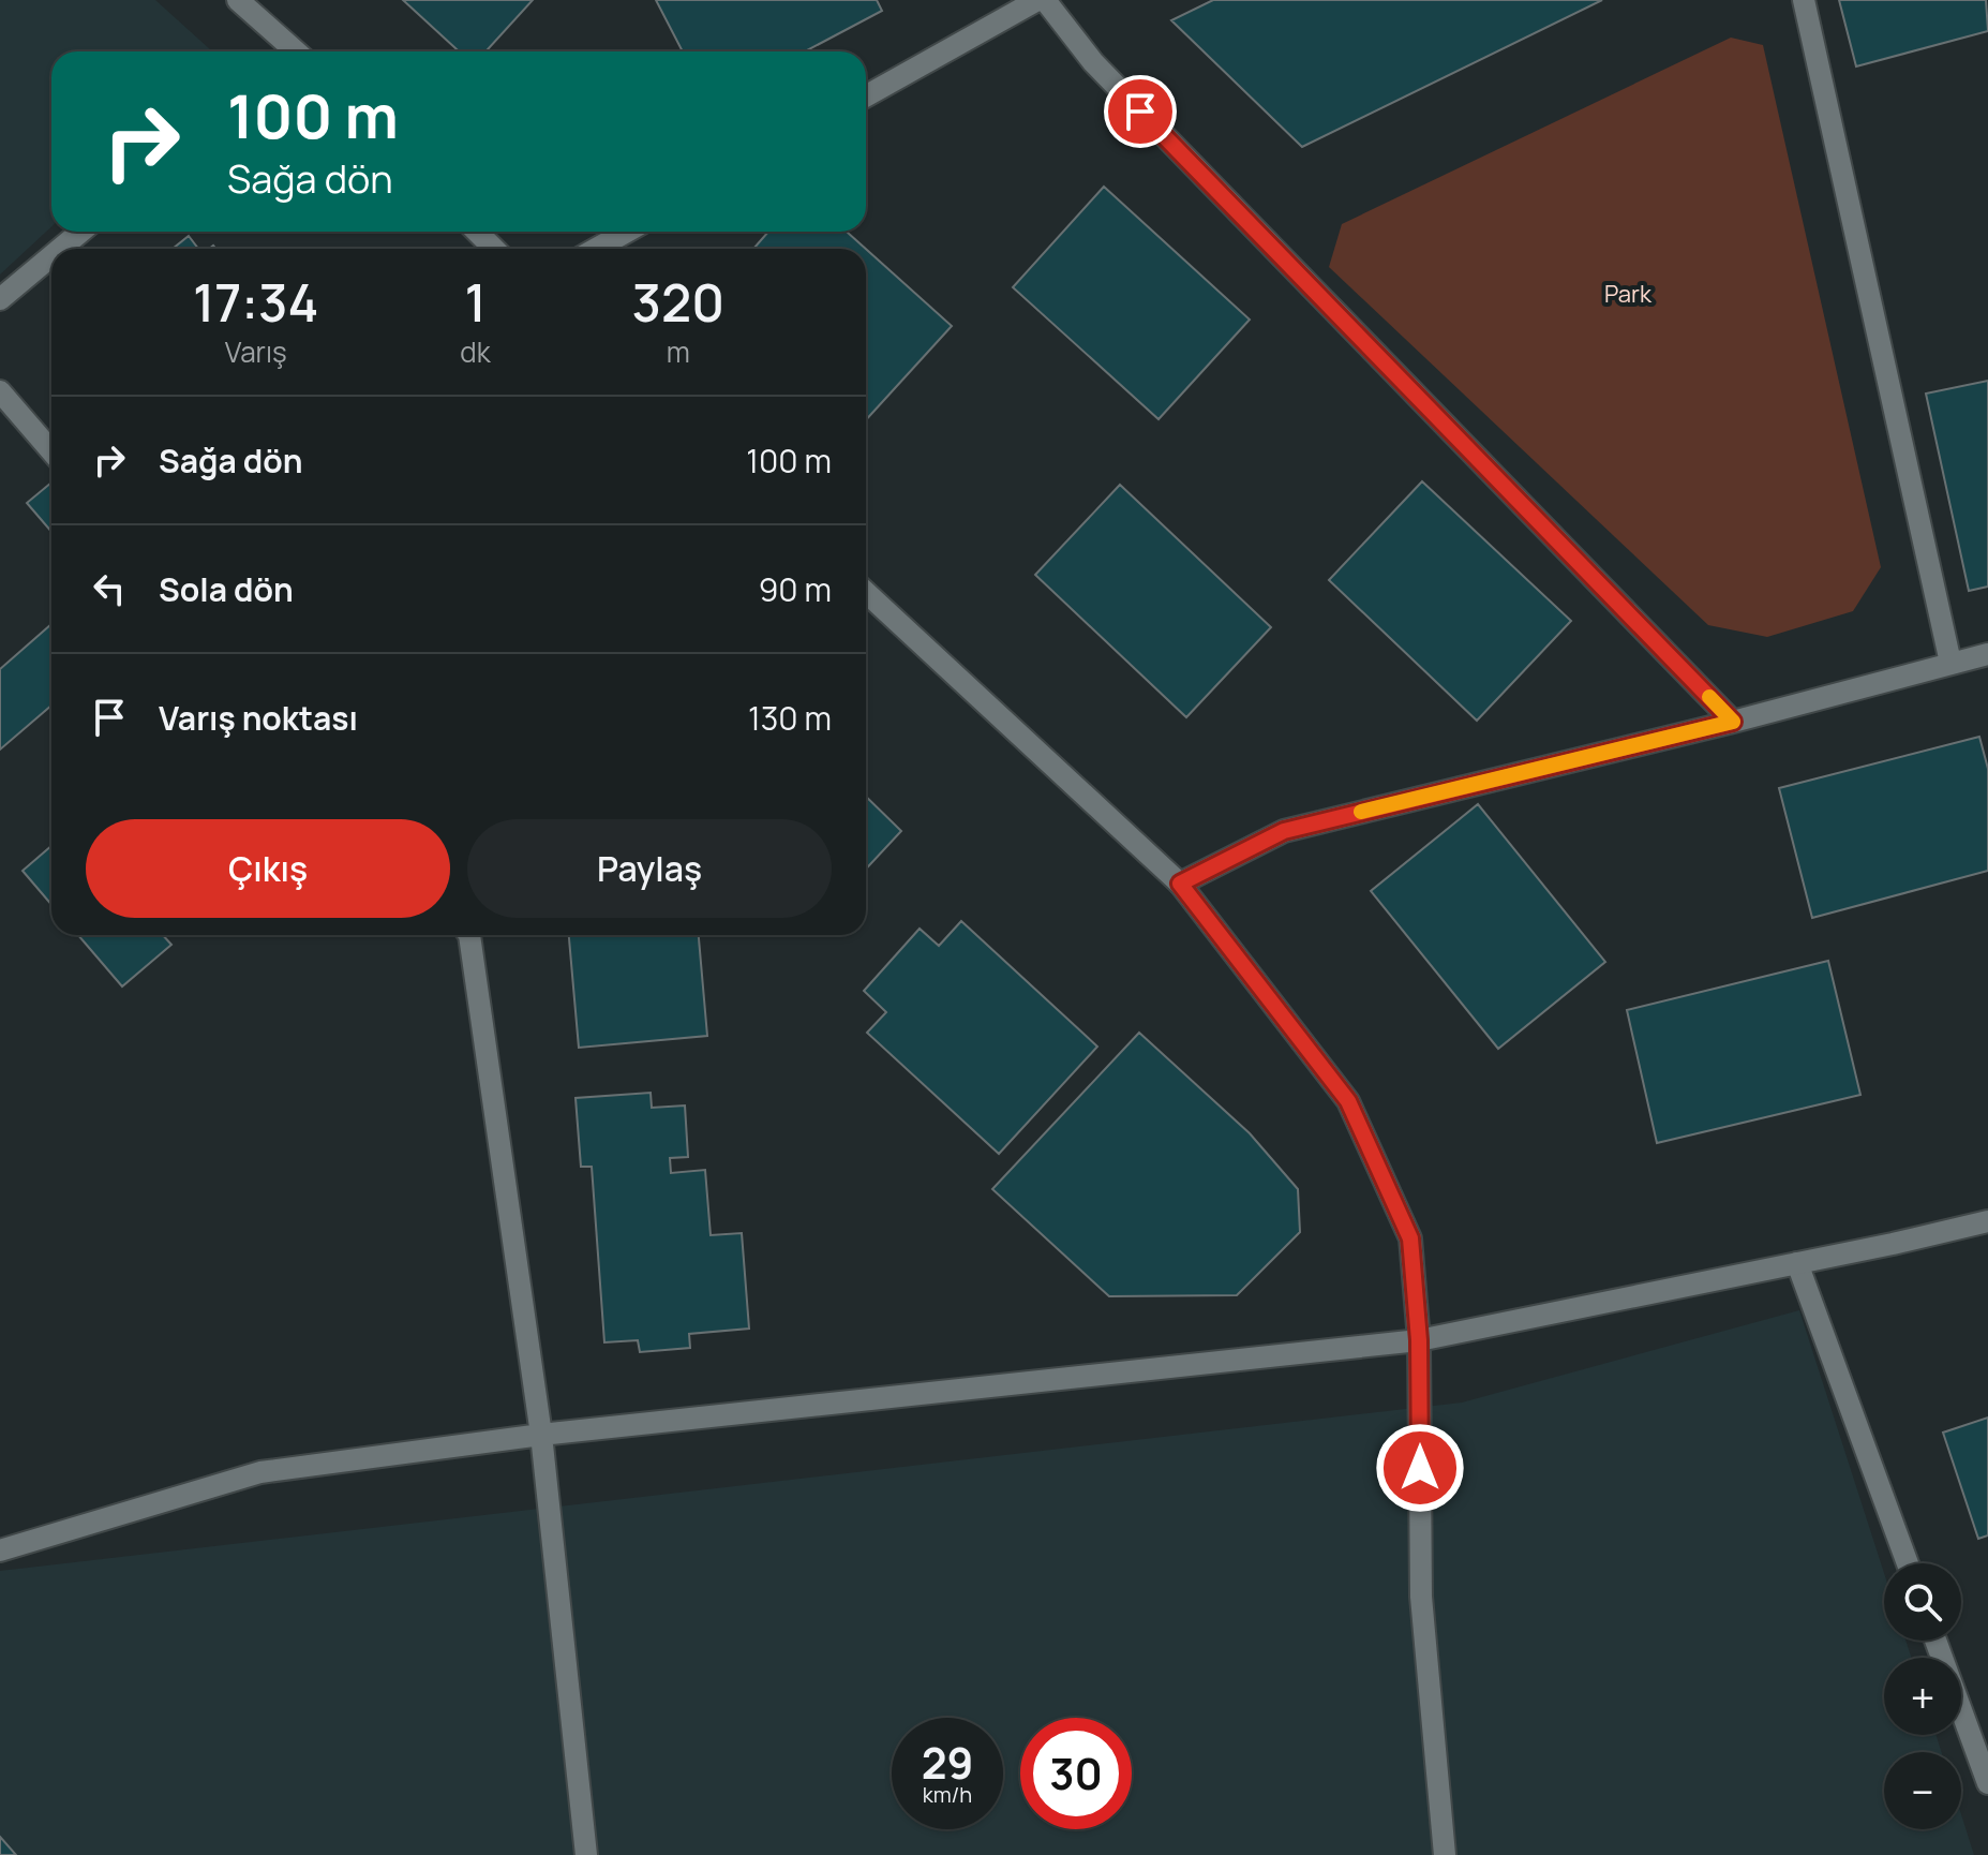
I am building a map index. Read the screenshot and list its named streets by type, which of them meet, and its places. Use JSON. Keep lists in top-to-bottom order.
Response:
{
  "parks": ["Park"],
  "page": {
    "turn": ["100 m", "Sağa dön"],
    "eta": [
      "17:34",
      "Varış",
      "1",
      "dk",
      "320",
      "m"
    ],
    "list": [
      {
        "name": "Sağa dön",
        "value": "100 m"
      },
      {
        "name": "Sola dön",
        "value": "90 m"
      },
      {
        "name": "Varış noktası",
        "value": "130 m"
      }
    ],
    "buttons": ["Çıkış", "Paylaş"],
    "map_buttons": ["+", "−"],
    "speed": "29 km/h",
    "limit": "30"
  }
}
